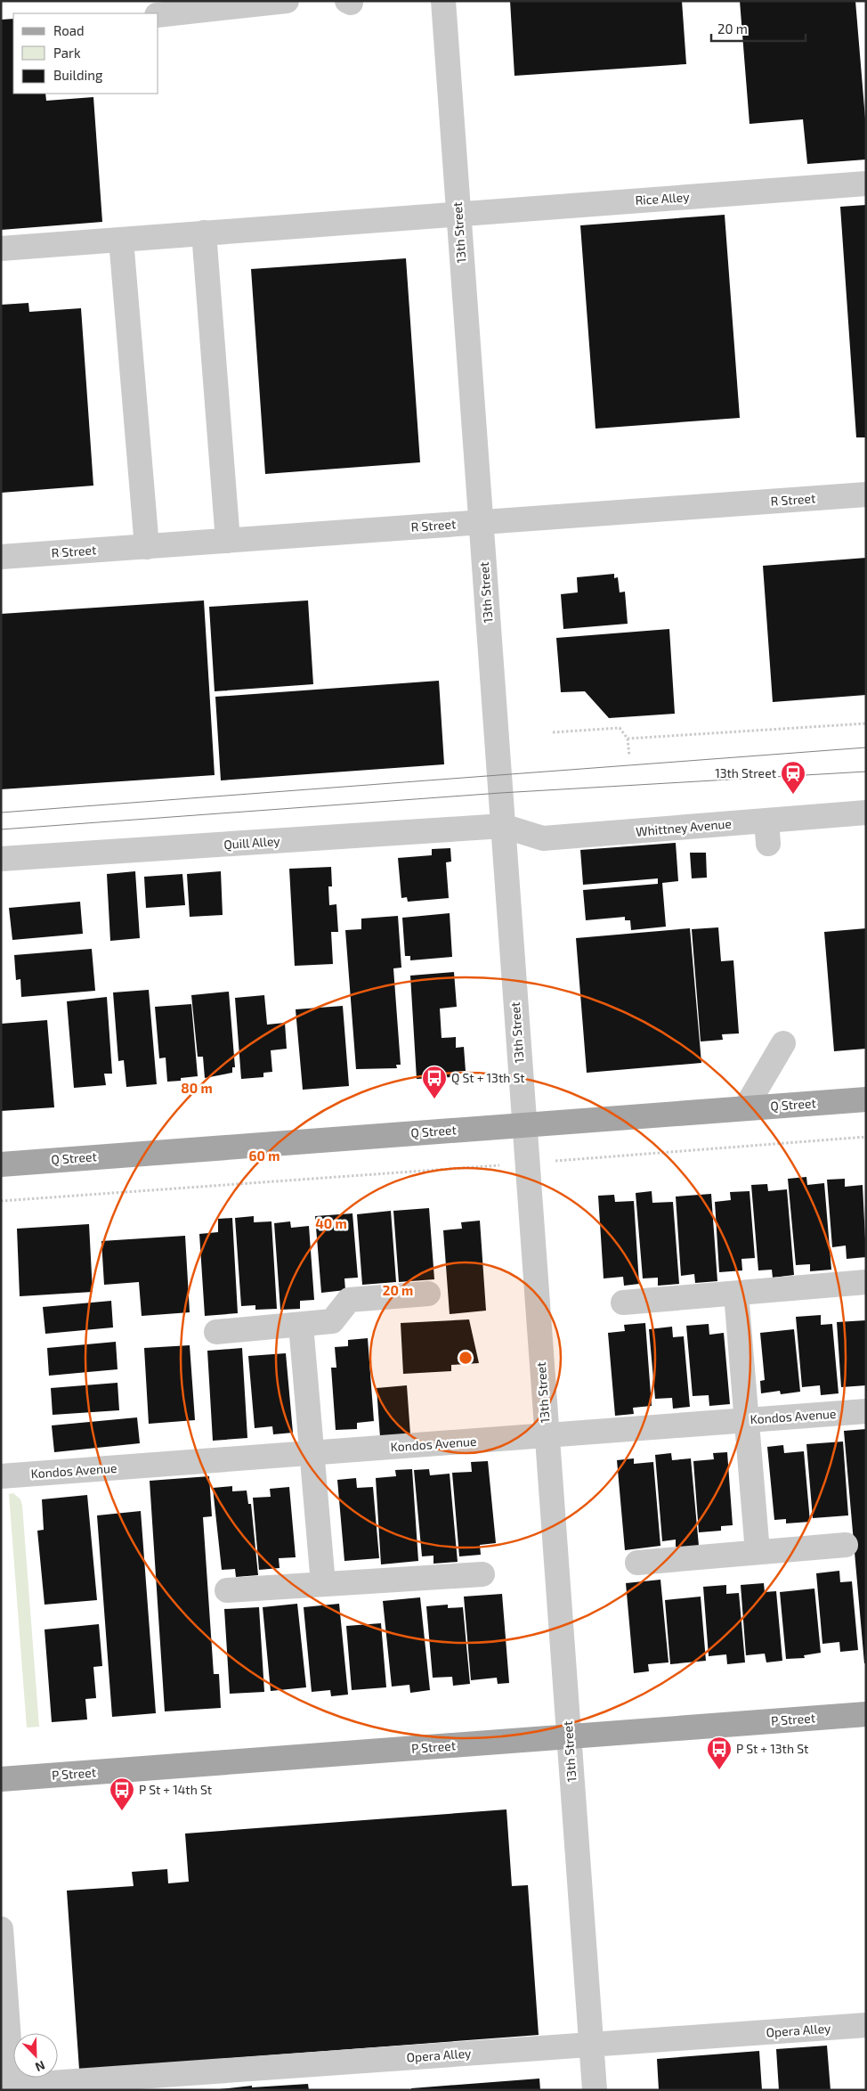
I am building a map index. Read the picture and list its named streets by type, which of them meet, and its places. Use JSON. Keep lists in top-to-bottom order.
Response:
{
  "streets": {
    "main road": ["Q Street", "P Street"],
    "street": [
      "Rice Alley",
      "13th Street",
      "R Street",
      "Whittney Avenue",
      "Quill Alley",
      "Kondos Avenue",
      "Opera Alley"
    ]
  },
  "crossings": [
    ["Rice Alley", "13th Street"],
    ["13th Street", "R Street"],
    ["13th Street", "Whittney Avenue"],
    ["13th Street", "Quill Alley"],
    ["13th Street", "Q Street"],
    ["13th Street", "Kondos Avenue"],
    ["13th Street", "P Street"],
    ["13th Street", "Opera Alley"],
    ["Whittney Avenue", "Quill Alley"]
  ],
  "places": {
    "station": ["13th Street"],
    "bus stop": ["Q St + 13th St", "P St + 13th St", "P St + 14th St"]
  },
  "legend": ["Road", "Park", "Building"],
  "scale_bar": "20 m",
  "north": "bottom right",
  "rings": [
    "80 m",
    "60 m",
    "40 m",
    "20 m"
  ]
}
